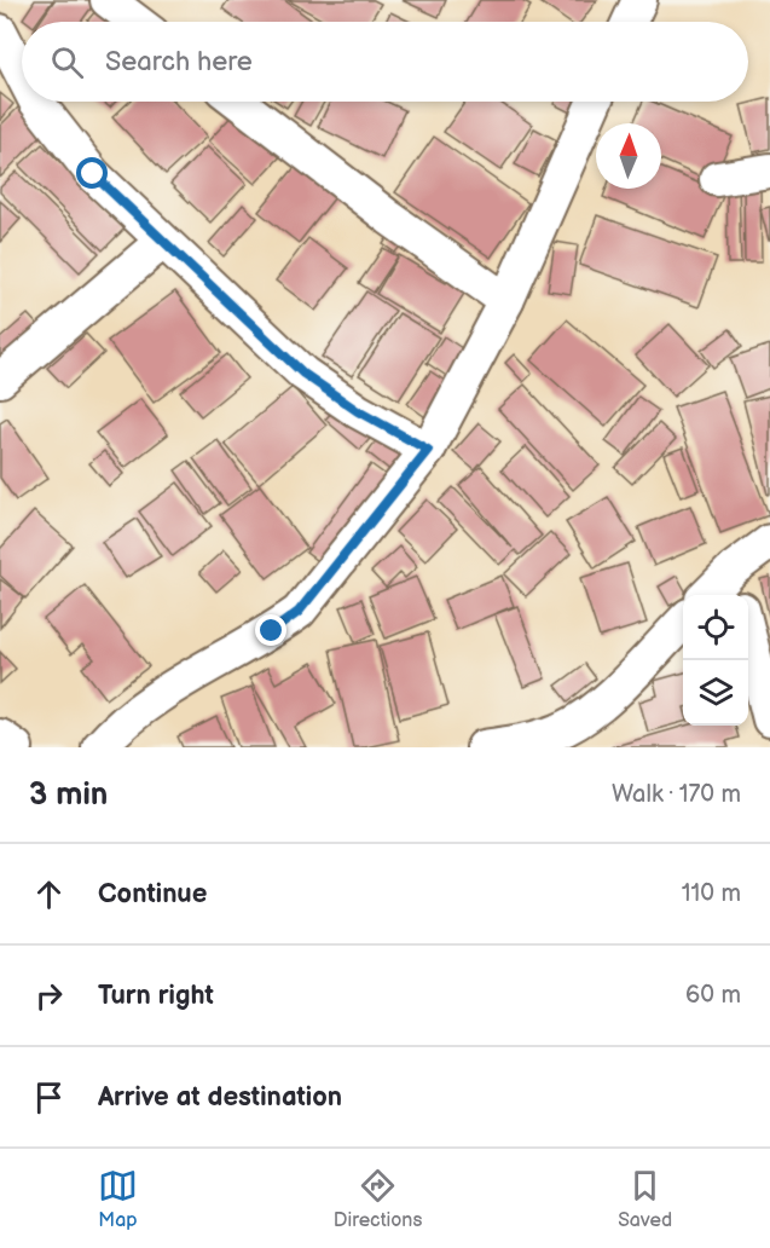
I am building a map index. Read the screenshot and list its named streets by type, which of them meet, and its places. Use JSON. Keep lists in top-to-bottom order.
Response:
{
  "north": "top",
  "page": {
    "search": "Search here",
    "heading": ["3 min", "Walk · 170 m"],
    "list": [
      ["Continue", "110 m"],
      ["Turn right", "60 m"],
      "Arrive at destination"
    ],
    "nav": ["Map", "Directions", "Saved"]
  }
}
